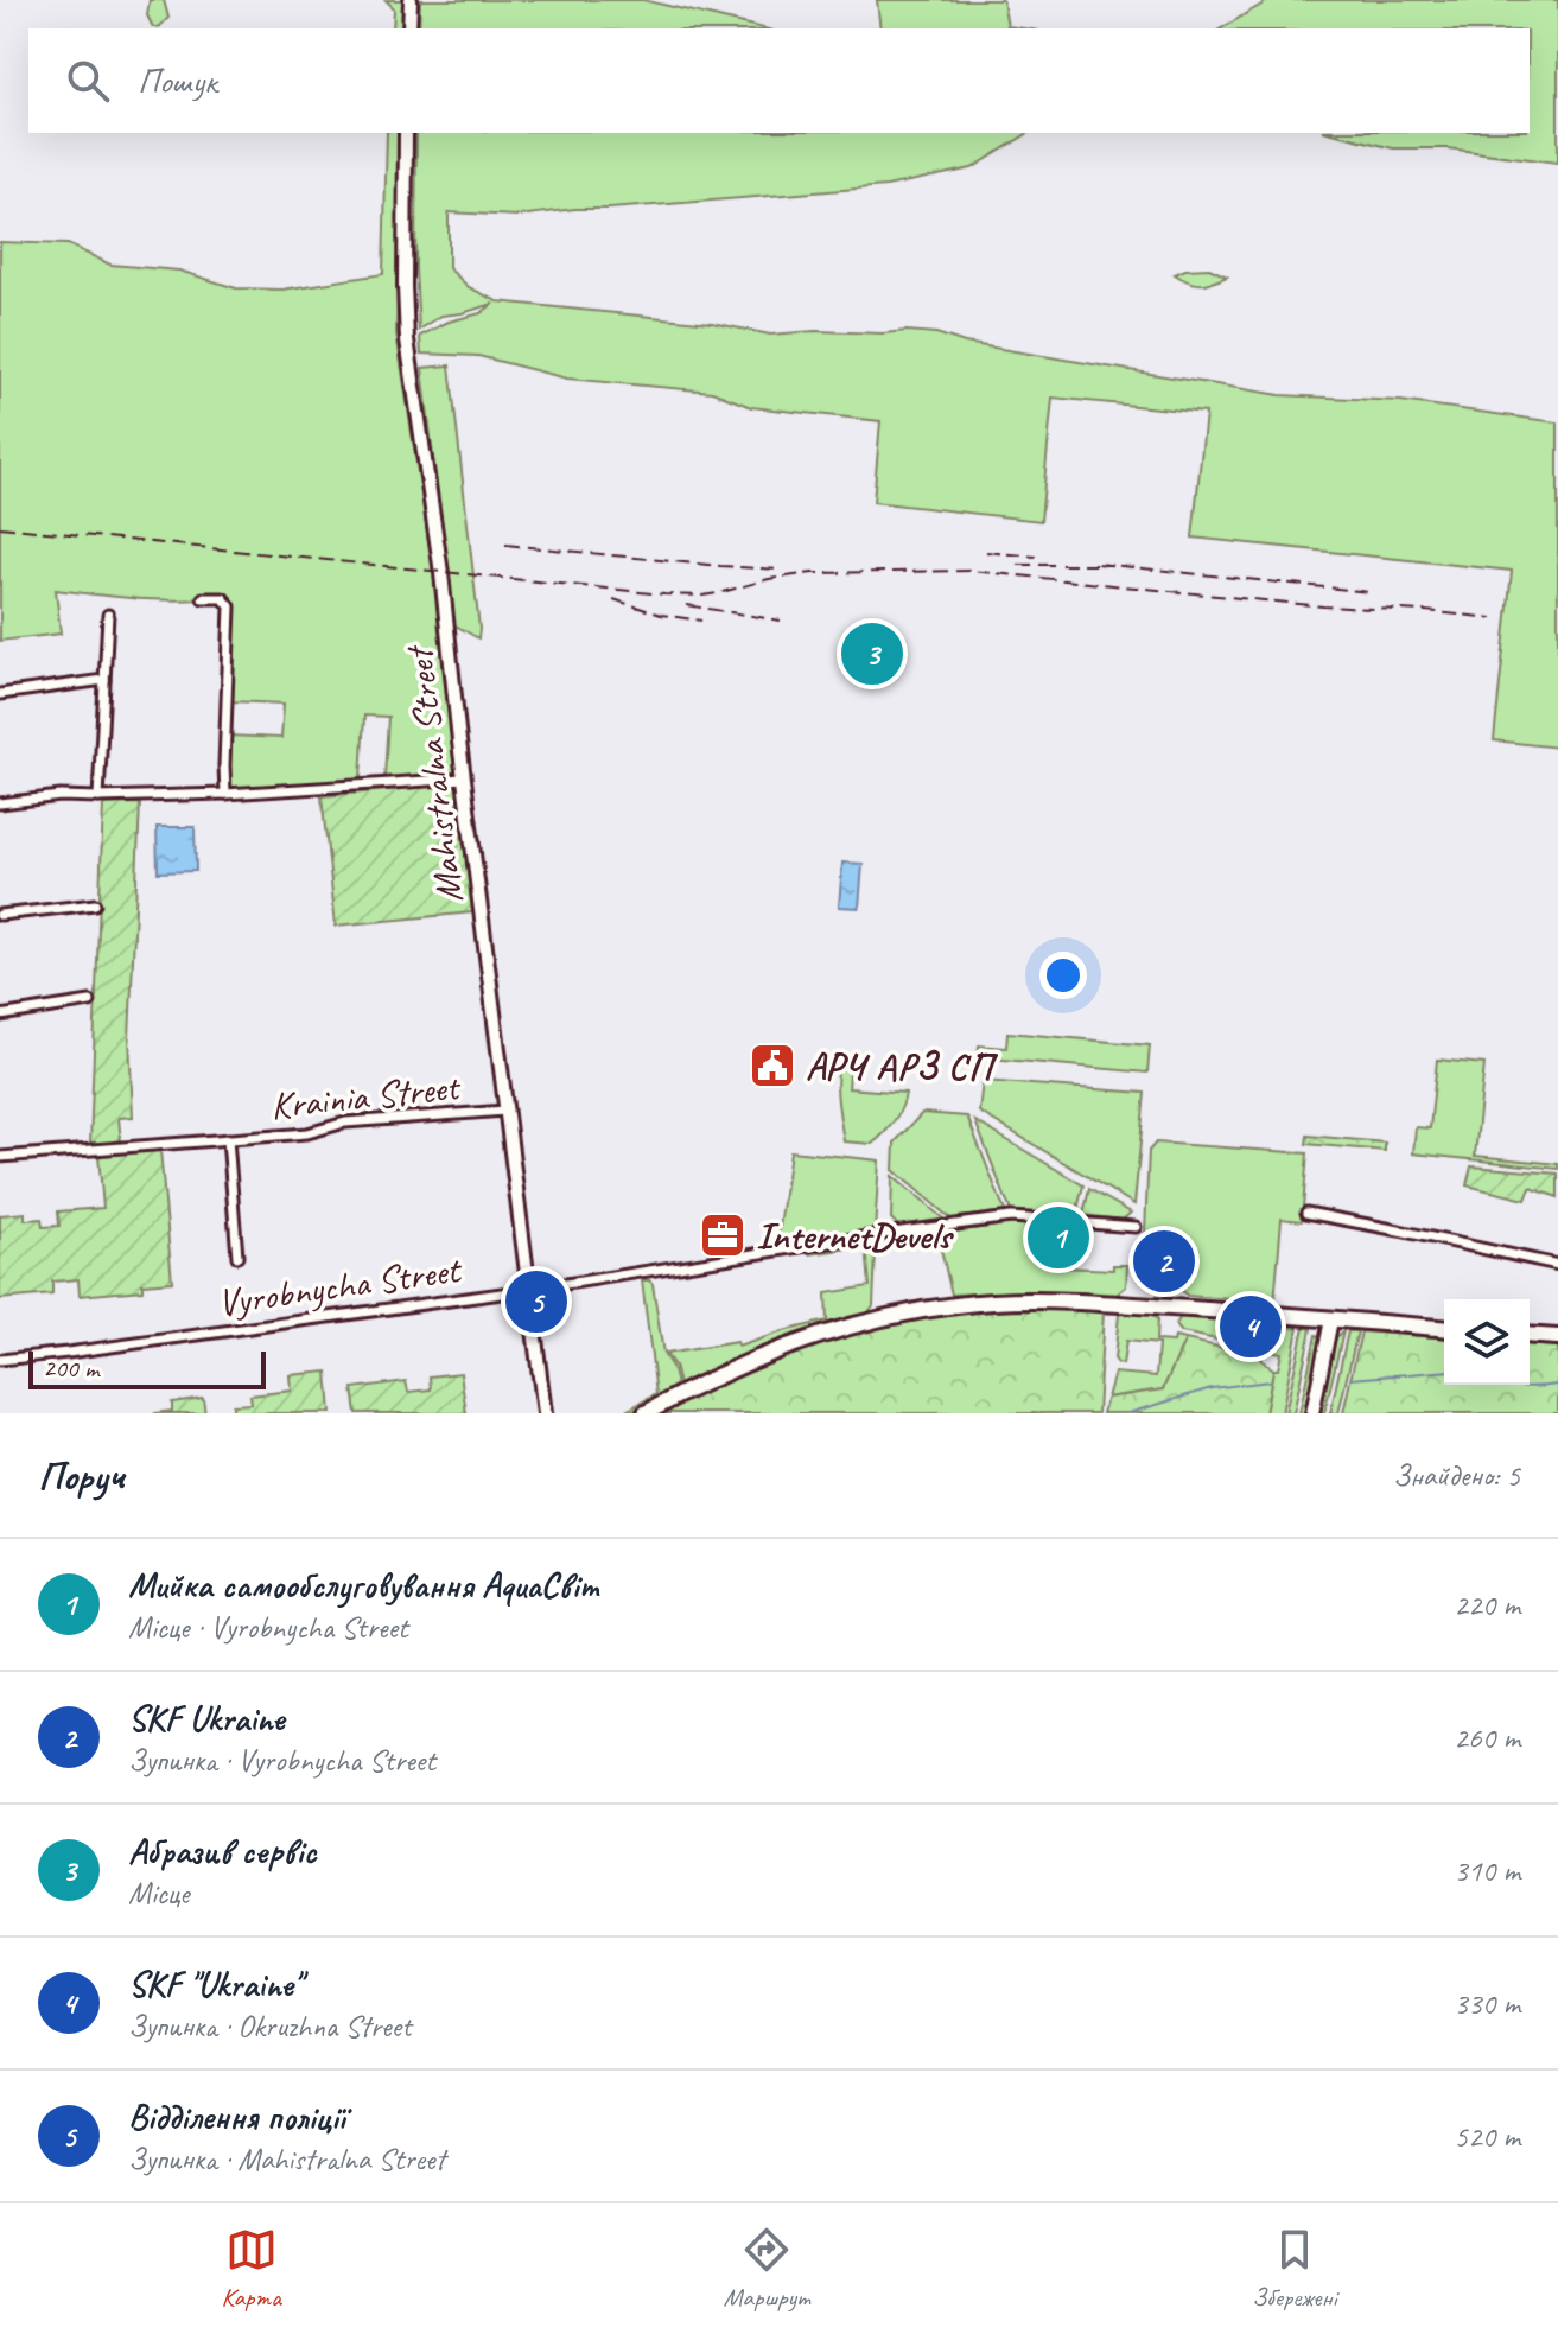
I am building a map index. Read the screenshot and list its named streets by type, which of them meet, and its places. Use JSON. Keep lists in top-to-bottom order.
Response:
{
  "streets": {
    "street": ["Mahistralna Street", "Krainia Street", "Vyrobnycha Street"]
  },
  "crossings": [
    ["Mahistralna Street", "Krainia Street"],
    ["Mahistralna Street", "Vyrobnycha Street"]
  ],
  "places": {
    "public building": ["АРЧ АРЗ СП"],
    "office": ["InternetDevels"]
  },
  "scale_bar": "200 m",
  "page": {
    "search": "Пошук",
    "pins": [
      "3",
      "1",
      "2",
      "5",
      "4"
    ],
    "scale": "200 m",
    "heading": ["Поруч", "Знайдено: 5"],
    "list": [
      {
        "mark": "1",
        "name": "Мийка самообслуговування AquaСвіт",
        "note": "Місце · Vyrobnycha Street",
        "value": "220 m"
      },
      {
        "mark": "2",
        "name": "SKF Ukraine",
        "note": "Зупинка · Vyrobnycha Street",
        "value": "260 m"
      },
      {
        "mark": "3",
        "name": "Абразив сервіс",
        "note": "Місце",
        "value": "310 m"
      },
      {
        "mark": "4",
        "name": "SKF \"Ukraine\"",
        "note": "Зупинка · Okruzhna Street",
        "value": "330 m"
      },
      {
        "mark": "5",
        "name": "Відділення поліції",
        "note": "Зупинка · Mahistralna Street",
        "value": "520 m"
      }
    ],
    "nav": ["Карта", "Маршрут", "Збережені"]
  }
}
